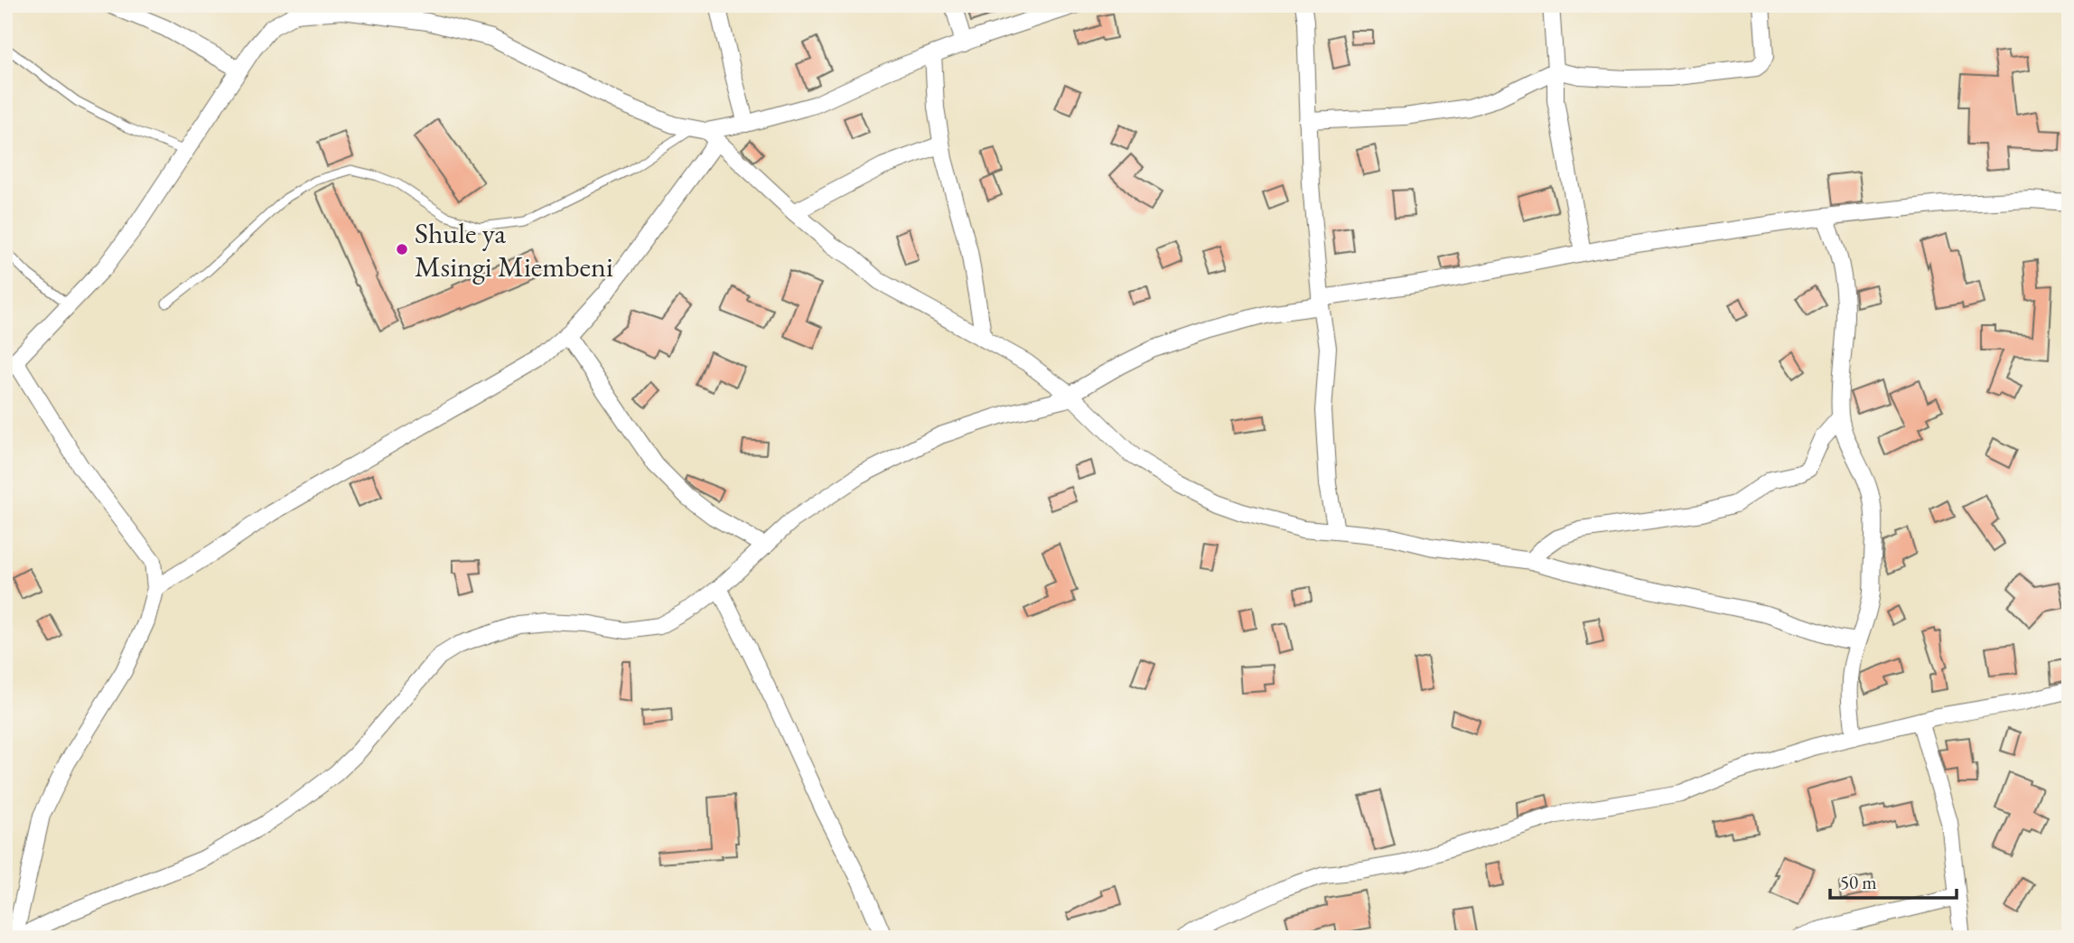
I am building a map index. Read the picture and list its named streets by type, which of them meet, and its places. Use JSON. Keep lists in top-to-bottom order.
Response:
{
  "places": ["Shule ya Msingi Miembeni"],
  "scale_bar": "50 m"
}
